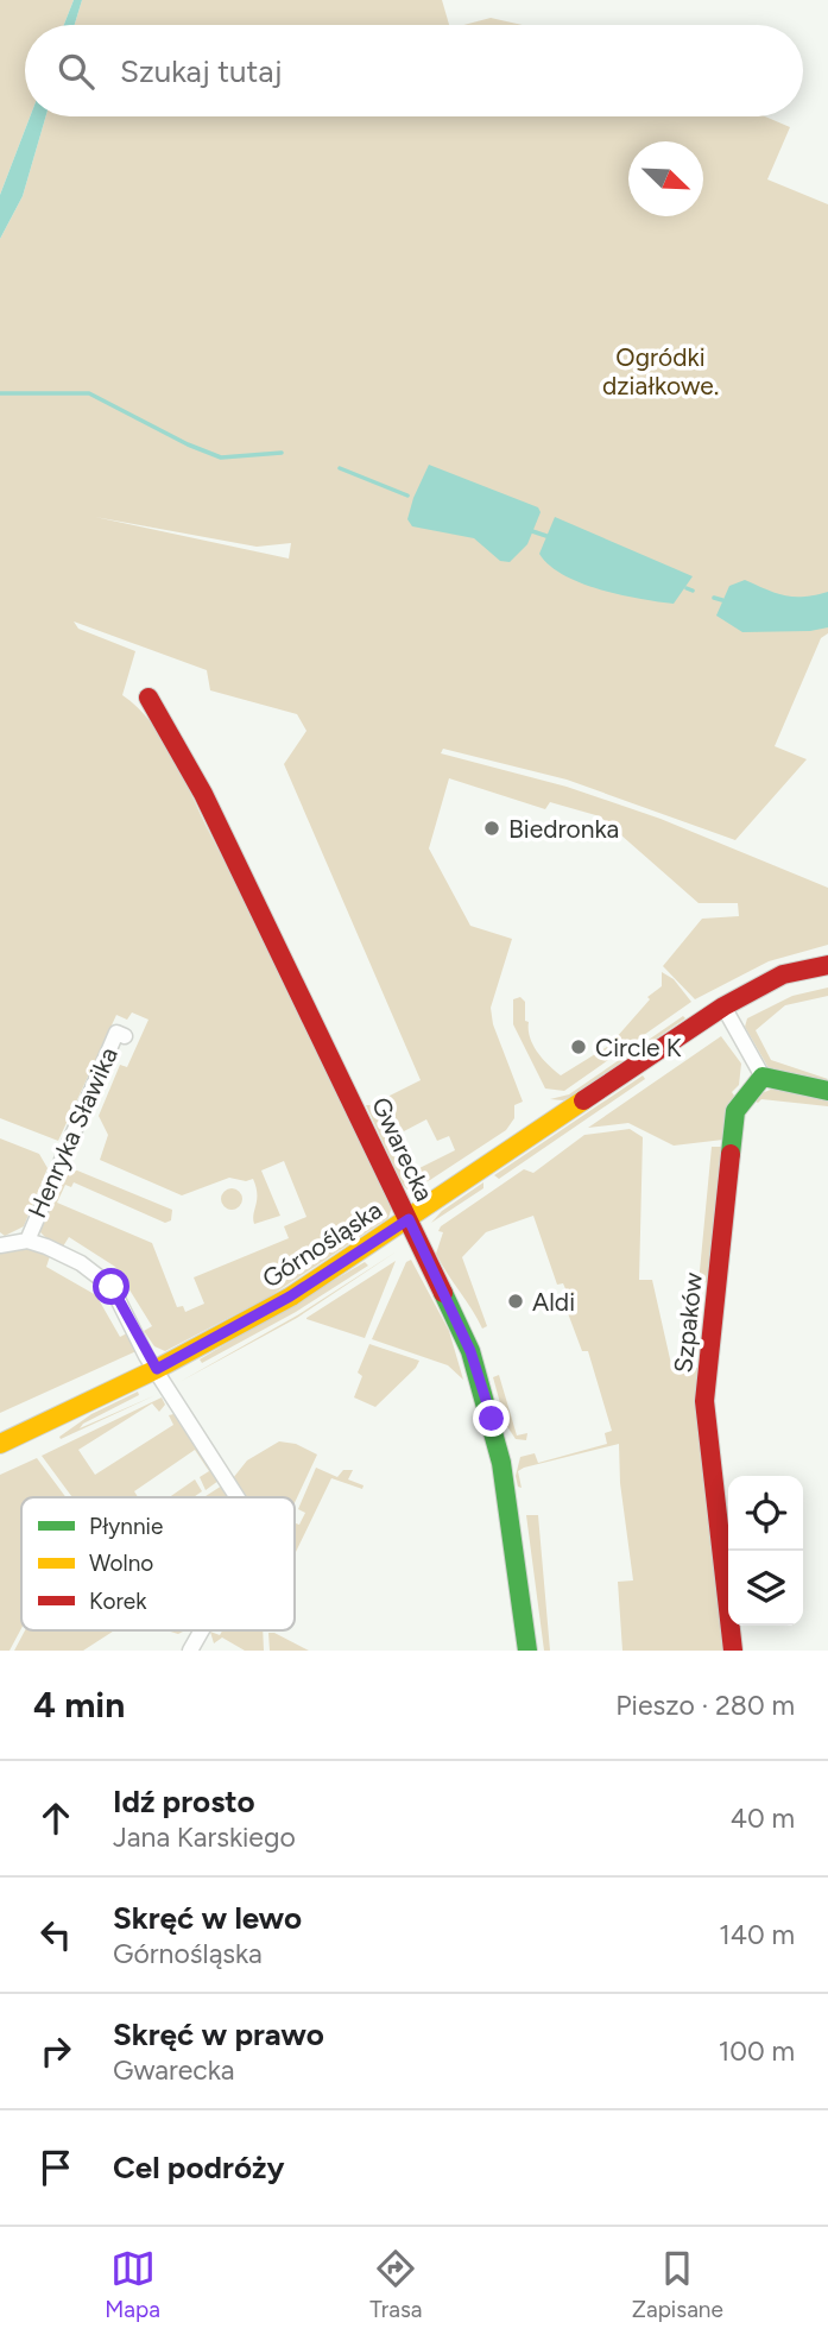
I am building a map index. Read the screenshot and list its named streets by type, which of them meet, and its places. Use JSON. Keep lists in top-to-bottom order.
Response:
{
  "streets": {
    "street": [
      "Henryka Sławika",
      "Gwarecka",
      "Górnośląska",
      "Szpaków"
    ]
  },
  "crossings": [
    ["Gwarecka", "Górnośląska"]
  ],
  "parks": ["Ogródki działkowe."],
  "places": ["Biedronka", "Circle K", "Aldi"],
  "legend": ["Płynnie", "Wolno", "Korek"],
  "north": "bottom right",
  "page": {
    "search": "Szukaj tutaj",
    "heading": ["4 min", "Pieszo · 280 m"],
    "list": [
      ["Idź prosto", "Jana Karskiego", "40 m"],
      ["Skręć w lewo", "Górnośląska", "140 m"],
      ["Skręć w prawo", "Gwarecka", "100 m"],
      "Cel podróży"
    ],
    "nav": ["Mapa", "Trasa", "Zapisane"]
  }
}
